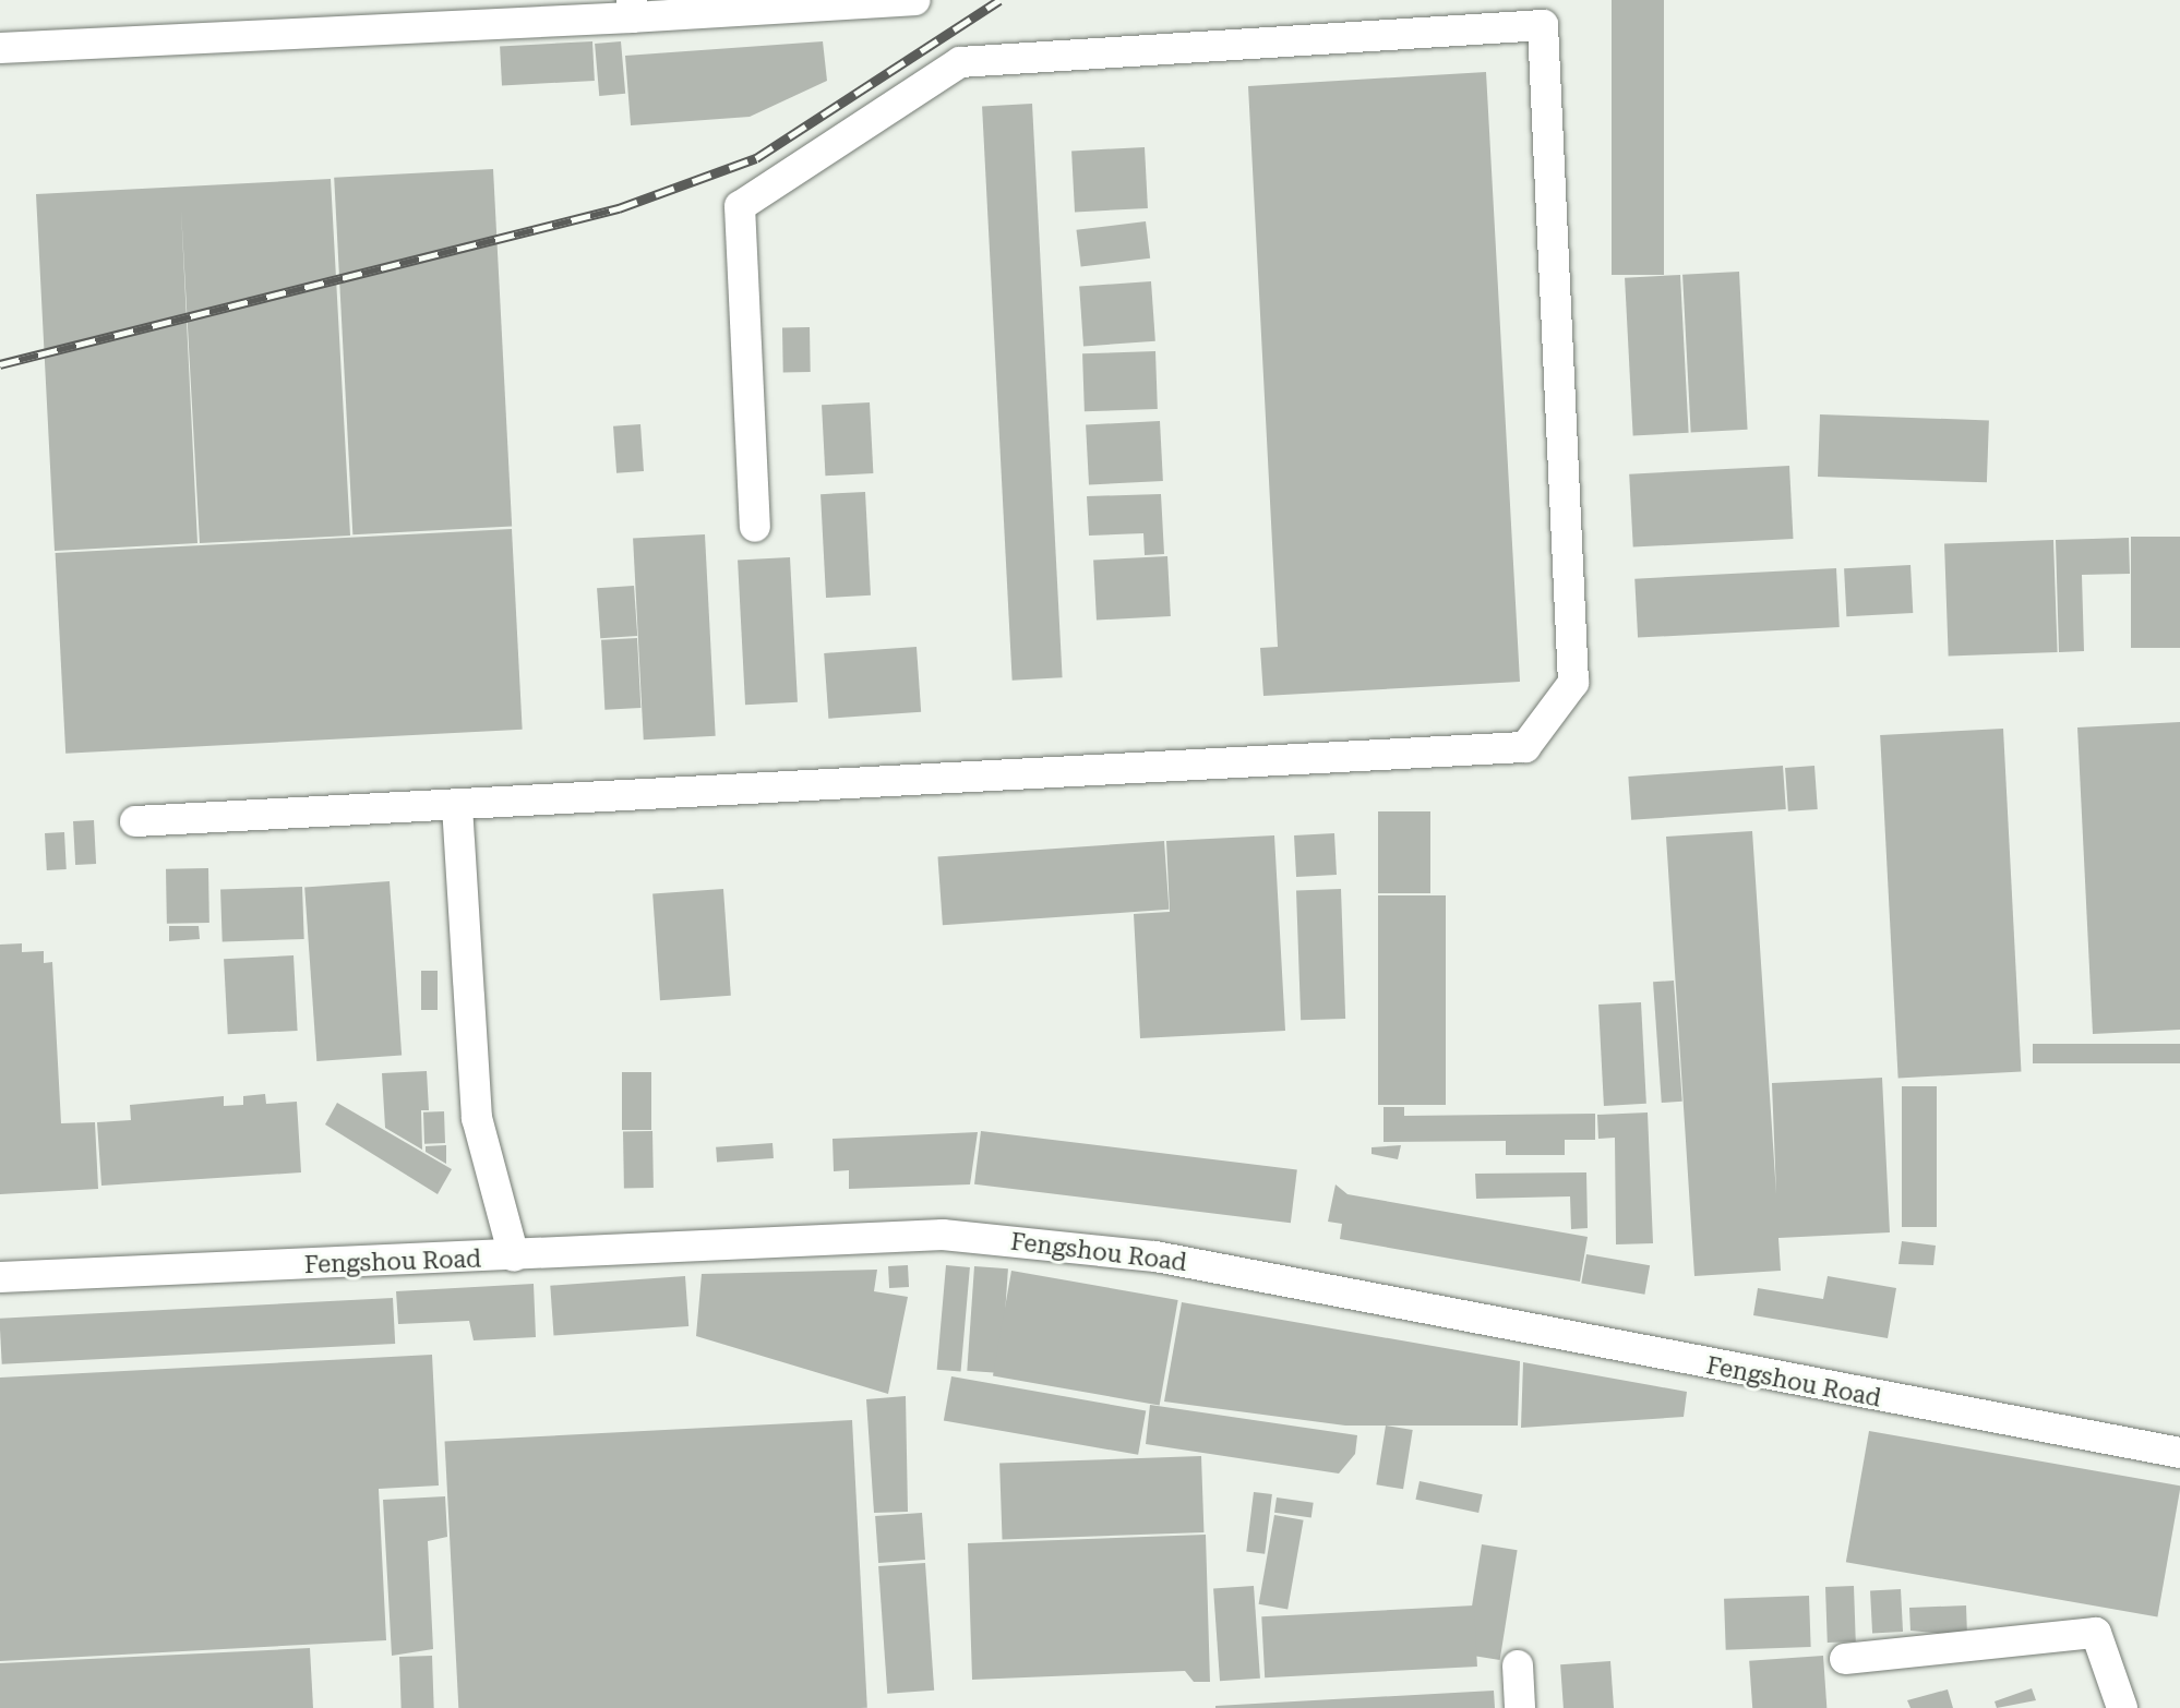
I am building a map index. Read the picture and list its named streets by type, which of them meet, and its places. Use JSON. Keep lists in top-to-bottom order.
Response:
{
  "streets": {
    "street": ["Fengshou Road"]
  }
}
